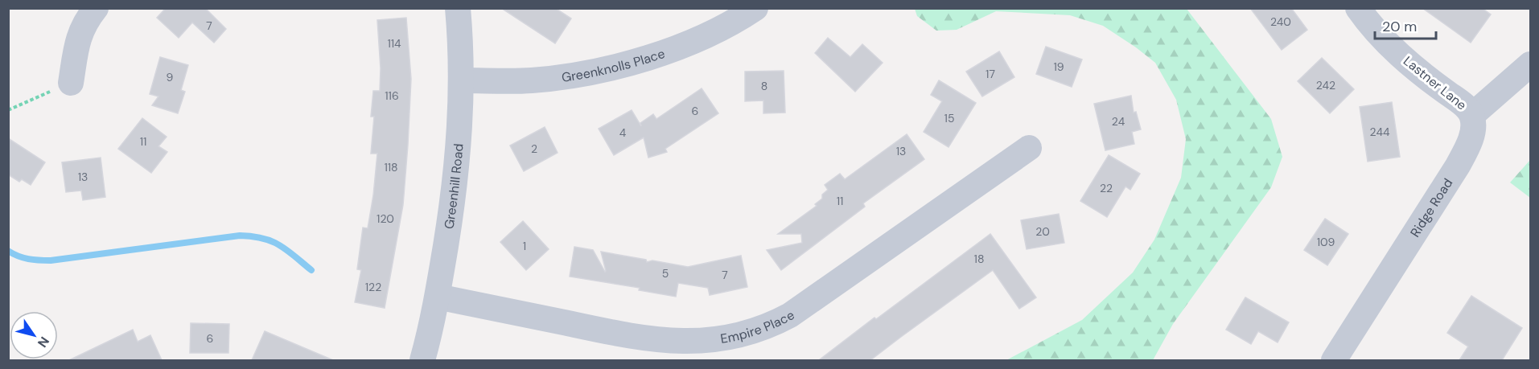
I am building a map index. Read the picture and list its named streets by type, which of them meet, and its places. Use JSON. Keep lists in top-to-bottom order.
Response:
{
  "streets": {
    "street": [
      "Greenknolls Place",
      "Lastner Lane",
      "Greenhill Road",
      "Ridge Road",
      "Empire Place"
    ]
  },
  "crossings": [
    ["Greenknolls Place", "Greenhill Road"],
    ["Lastner Lane", "Ridge Road"],
    ["Greenhill Road", "Empire Place"]
  ],
  "house_numbers": [
    "240",
    "7",
    "114",
    "19",
    "17",
    "9",
    "242",
    "8",
    "116",
    "6",
    "15",
    "24",
    "244",
    "4",
    "11",
    "2",
    "13",
    "118",
    "13",
    "22",
    "11",
    "120",
    "20",
    "109",
    "1",
    "18",
    "5",
    "7",
    "122",
    "6"
  ],
  "scale_bar": "20 m",
  "north": "bottom right"
}
